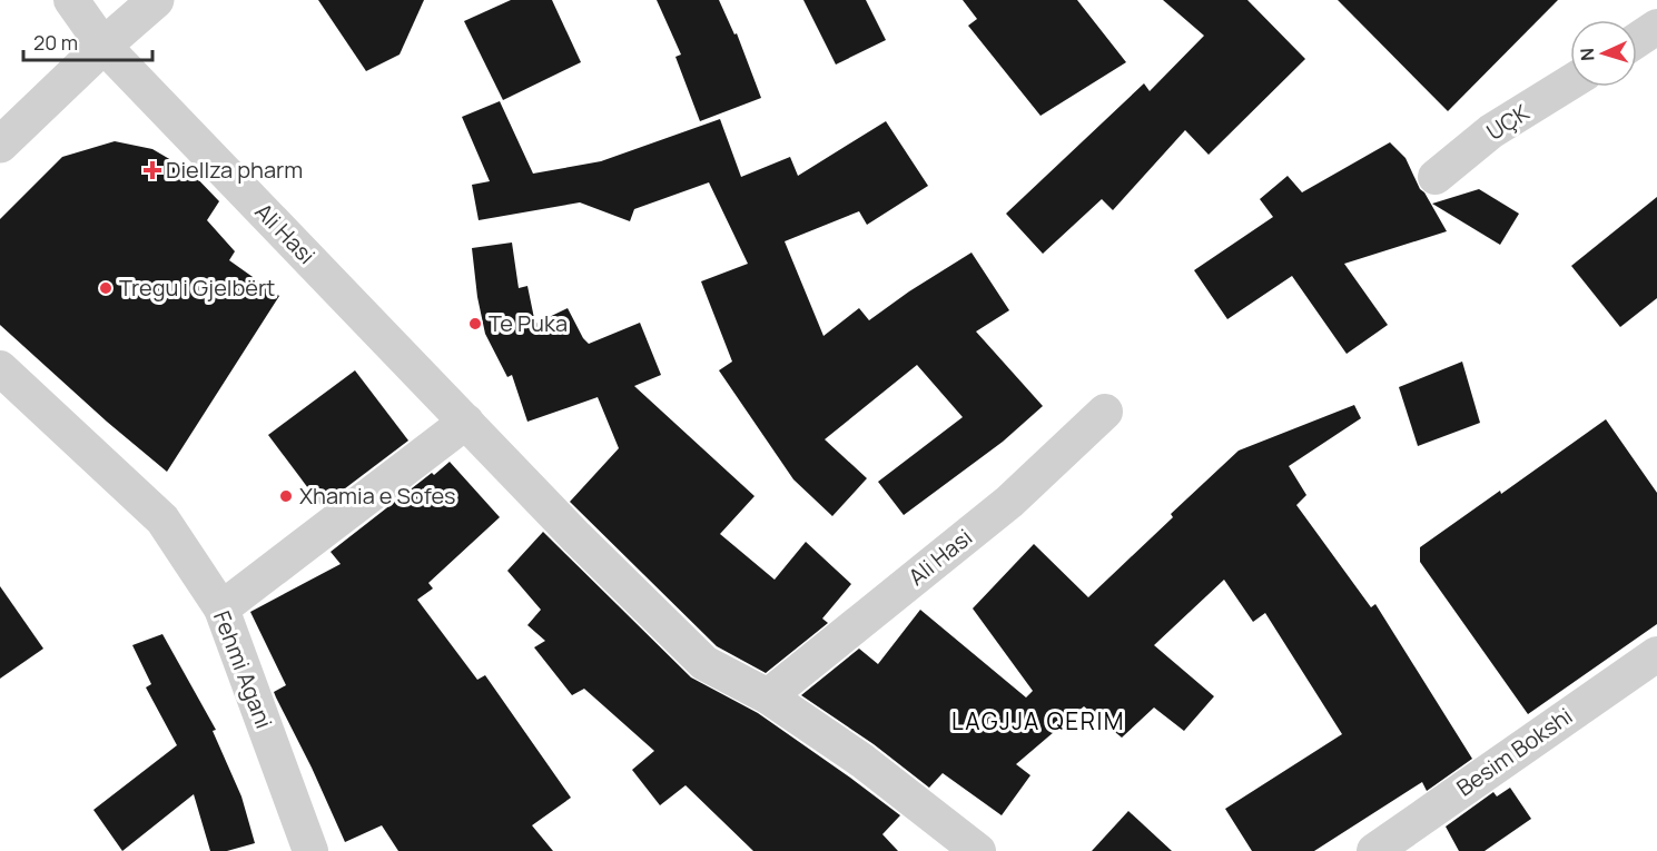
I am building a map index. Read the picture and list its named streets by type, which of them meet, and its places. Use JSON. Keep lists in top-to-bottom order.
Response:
{
  "streets": {
    "street": [
      "UÇK",
      "Ali Hasi",
      "Fehmi Agani",
      "Besim Bokshi"
    ]
  },
  "districts": ["LAGJJA QERIM"],
  "places": {
    "health": ["Diellza pharm"],
    "other": ["Tregu i Gjelbërt", "Te Puka", "Xhamia e Sofes"]
  },
  "scale_bar": "20 m",
  "north": "left"
}
